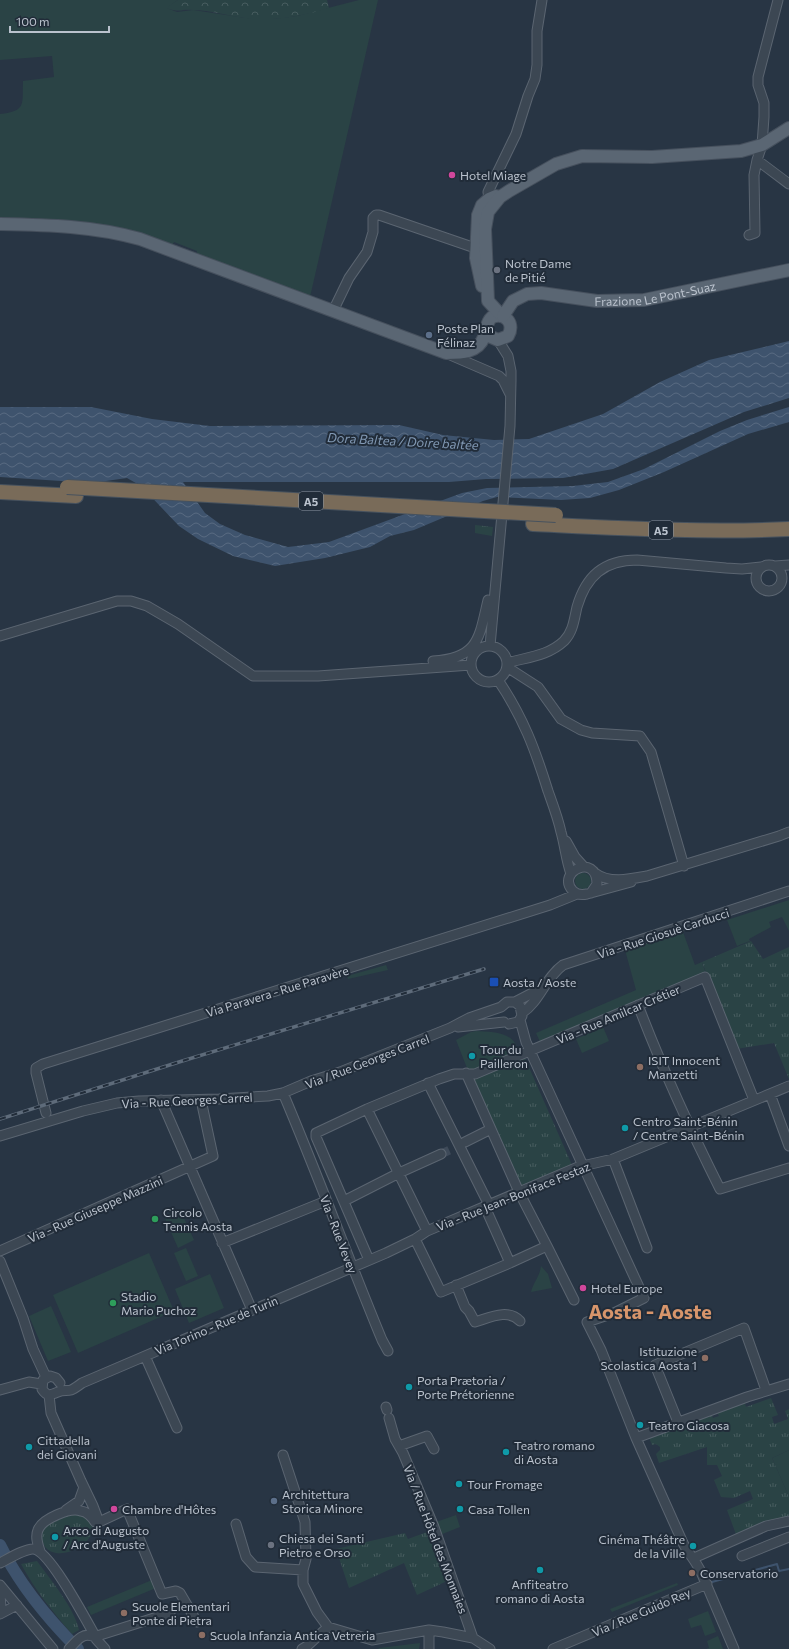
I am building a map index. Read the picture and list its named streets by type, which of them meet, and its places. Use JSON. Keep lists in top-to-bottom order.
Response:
{
  "streets": {
    "highway": ["A5"],
    "main road": ["Frazione Le Pont-Suaz"],
    "street": [
      "Via - Rue Giosuè Carducci",
      "Via Paravera - Rue Paravère",
      "Via - Rue Amilcar Crétier",
      "Via / Rue Georges Carrel",
      "Via - Rue Georges Carrel",
      "Via - Rue Jean-Boniface Festaz",
      "Via - Rue Giuseppe Mazzini",
      "Via - Rue Vevey",
      "Via Torino - Rue de Turin",
      "Via / Rue Hôtel des Monnaies",
      "Via / Rue Guido Rey"
    ]
  },
  "crossings": [
    ["Via - Rue Amilcar Crétier", "Via - Rue Jean-Boniface Festaz"],
    ["Via / Rue Georges Carrel", "Via - Rue Georges Carrel"],
    ["Via / Rue Georges Carrel", "Via - Rue Vevey"],
    ["Via - Rue Georges Carrel", "Via - Rue Giuseppe Mazzini"],
    ["Via - Rue Georges Carrel", "Via - Rue Vevey"],
    ["Via - Rue Jean-Boniface Festaz", "Via - Rue Vevey"],
    ["Via - Rue Jean-Boniface Festaz", "Via Torino - Rue de Turin"],
    ["Via - Rue Vevey", "Via Torino - Rue de Turin"]
  ],
  "districts": ["Aosta - Aoste"],
  "water": ["Dora Baltea / Doire baltée"],
  "places": {
    "other": [
      "Hotel Miage",
      "Notre Dame de Pitié",
      "Poste Plan Félinaz",
      "Tour du Pailleron",
      "ISIT Innocent Manzetti",
      "Centro Saint-Bénin / Centre Saint-Bénin",
      "Circolo Tennis Aosta",
      "Hotel Europe",
      "Stadio Mario Puchoz",
      "Istituzione Scolastica Aosta 1",
      "Porta Prætoria / Porte Prétorienne",
      "Teatro Giacosa",
      "Cittadella dei Giovani",
      "Teatro romano di Aosta",
      "Tour Fromage",
      "Architettura Storica Minore",
      "Chambre d'Hôtes",
      "Casa Tollen",
      "Arco di Augusto / Arc d'Auguste",
      "Chiesa dei Santi Pietro e Orso",
      "Cinéma Théâtre de la Ville",
      "Anfiteatro romano di Aosta",
      "Conservatorio",
      "Scuole Elementari Ponte di Pietra",
      "Scuola Infanzia Antica Vetreria"
    ],
    "transit": ["Aosta / Aoste"]
  },
  "scale_bar": "100 m"
}
